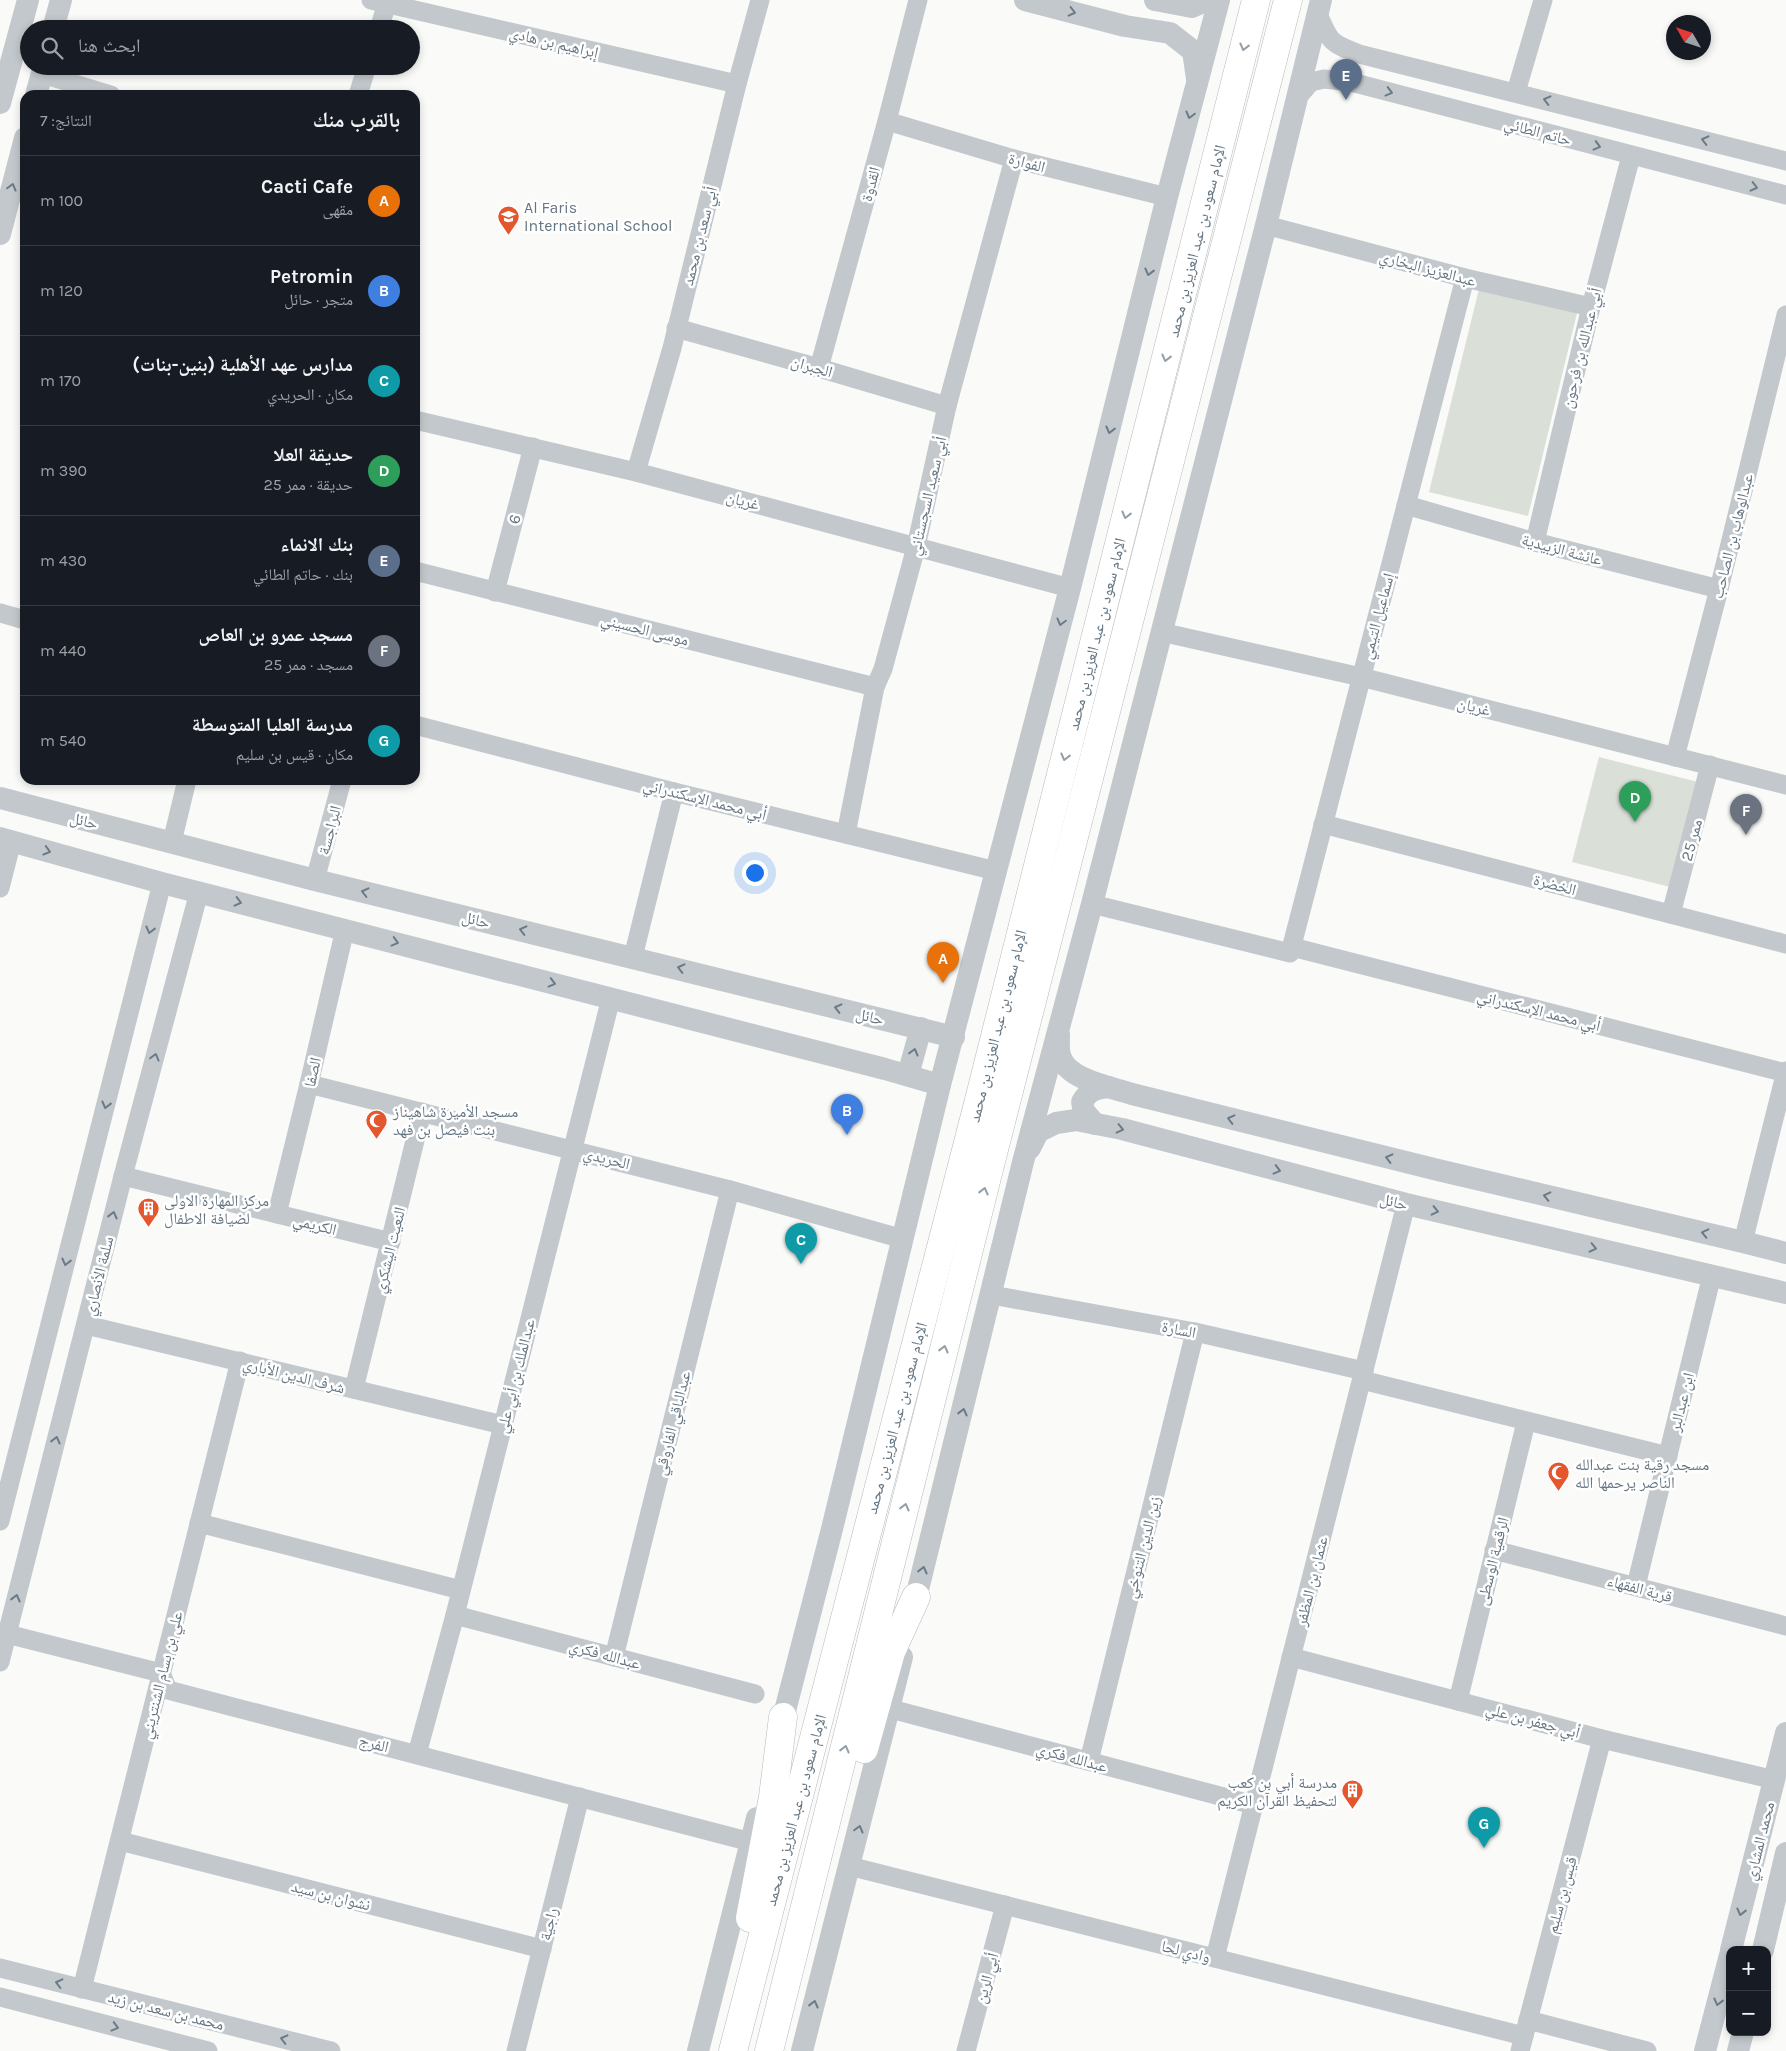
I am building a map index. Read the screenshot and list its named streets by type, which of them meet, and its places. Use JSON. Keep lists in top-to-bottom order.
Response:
{
  "streets": {
    "main road": ["الإمام سعود بن عبد العزيز بن محمد"],
    "street": [
      "إبراهيم بن هادي",
      "حاتم الطائي",
      "الفوارة",
      "القدوة",
      "أبي سعد بن محمد",
      "عبدالعزيز البخاري",
      "أبي عبدالله بن فرحون",
      "الجبران",
      "أبي سعيد السجستاني",
      "غريان",
      "6",
      "عبدالوهاب بن الصاحب",
      "عائشة الزبيدية",
      "إسماعيل التيمي",
      "موسى الحسيني",
      "أبي محمد الإسكندراني",
      "حائل",
      "البراجسة",
      "ممر 25",
      "الخضرة",
      "الصفا",
      "الحريدي",
      "الكريمي",
      "النعيت اليشكري",
      "سلمة الأنصاري",
      "السارة",
      "شرف الدين الأباري",
      "عبدالملك بن أبي علي",
      "ابن عبدالبر",
      "عبدالباقي الفاروقي",
      "زين الدين التنوخي",
      "الرقمية الوسطى",
      "عثمان بن المظفر",
      "قرية الفقهاء",
      "عبدالله فكري",
      "علي بن بسام الشنتريني",
      "أبي جعفر بن علي",
      "الفرج",
      "محمد المشاري",
      "نشوان بن سيد",
      "قيس بن سليم",
      "راجية",
      "وادي لحا",
      "أبي الرين",
      "محمد بن سعد بن زيد"
    ]
  },
  "crossings": [
    ["إبراهيم بن هادي", "أبي سعد بن محمد"],
    ["حاتم الطائي", "أبي عبدالله بن فرحون"],
    ["الفوارة", "القدوة"],
    ["الفوارة", "الإمام سعود بن عبد العزيز بن محمد"],
    ["الفوارة", "أبي سعيد السجستاني"],
    ["القدوة", "الجبران"],
    ["أبي سعد بن محمد", "الجبران"],
    ["أبي سعد بن محمد", "غريان"],
    ["الإمام سعود بن عبد العزيز بن محمد", "غريان"],
    ["الإمام سعود بن عبد العزيز بن محمد", "أبي محمد الإسكندراني"],
    ["الإمام سعود بن عبد العزيز بن محمد", "حائل"],
    ["الإمام سعود بن عبد العزيز بن محمد", "الحريدي"],
    ["الإمام سعود بن عبد العزيز بن محمد", "الفرج"],
    ["عبدالعزيز البخاري", "أبي عبدالله بن فرحون"],
    ["عبدالعزيز البخاري", "إسماعيل التيمي"],
    ["أبي عبدالله بن فرحون", "عائشة الزبيدية"],
    ["الجبران", "أبي سعيد السجستاني"],
    ["أبي سعيد السجستاني", "غريان"],
    ["أبي سعيد السجستاني", "موسى الحسيني"],
    ["أبي سعيد السجستاني", "أبي محمد الإسكندراني"],
    ["غريان", "6"],
    ["غريان", "عبدالوهاب بن الصاحب"],
    ["غريان", "إسماعيل التيمي"],
    ["غريان", "ممر 25"],
    ["6", "موسى الحسيني"],
    ["عبدالوهاب بن الصاحب", "عائشة الزبيدية"],
    ["عائشة الزبيدية", "إسماعيل التيمي"],
    ["إسماعيل التيمي", "أبي محمد الإسكندراني"],
    ["إسماعيل التيمي", "الخضرة"],
    ["حائل", "البراجسة"],
    ["حائل", "ابن عبدالبر"],
    ["حائل", "عثمان بن المظفر"],
    ["ممر 25", "الخضرة"],
    ["الصفا", "الحريدي"],
    ["الصفا", "الكريمي"],
    ["الحريدي", "النعيت اليشكري"],
    ["الحريدي", "عبدالملك بن أبي علي"],
    ["الحريدي", "عبدالباقي الفاروقي"],
    ["الكريمي", "النعيت اليشكري"],
    ["الكريمي", "سلمة الأنصاري"],
    ["النعيت اليشكري", "شرف الدين الأباري"],
    ["سلمة الأنصاري", "شرف الدين الأباري"],
    ["السارة", "ابن عبدالبر"],
    ["السارة", "زين الدين التنوخي"],
    ["السارة", "الرقمية الوسطى"],
    ["السارة", "عثمان بن المظفر"],
    ["شرف الدين الأباري", "عبدالملك بن أبي علي"],
    ["شرف الدين الأباري", "علي بن بسام الشنتريني"],
    ["عبدالملك بن أبي علي", "عبدالله فكري"],
    ["عبدالملك بن أبي علي", "الفرج"],
    ["ابن عبدالبر", "قرية الفقهاء"],
    ["عبدالباقي الفاروقي", "عبدالله فكري"],
    ["زين الدين التنوخي", "عبدالله فكري"],
    ["الرقمية الوسطى", "قرية الفقهاء"],
    ["الرقمية الوسطى", "أبي جعفر بن علي"],
    ["عثمان بن المظفر", "عبدالله فكري"],
    ["عثمان بن المظفر", "أبي جعفر بن علي"],
    ["عثمان بن المظفر", "وادي لحا"],
    ["علي بن بسام الشنتريني", "الفرج"],
    ["علي بن بسام الشنتريني", "نشوان بن سيد"],
    ["علي بن بسام الشنتريني", "محمد بن سعد بن زيد"],
    ["أبي جعفر بن علي", "محمد المشاري"],
    ["أبي جعفر بن علي", "قيس بن سليم"],
    ["الفرج", "راجية"],
    ["نشوان بن سيد", "راجية"],
    ["قيس بن سليم", "وادي لحا"],
    ["وادي لحا", "أبي الرين"]
  ],
  "places": {
    "school or university": ["Al Faris International School"],
    "mosque": ["مسجد الأميرة شاهيناز بنت فيصل بن فهد", "مسجد رقية بنت عبدالله الناصر يرحمها الله"],
    "building": ["مركز المهارة الاولى لضيافة الاطفال", "مدرسة أبي بن كعب لتحفيظ القرآن الكريم"]
  },
  "north": "top left",
  "page": {
    "search": "ابحث هنا",
    "pins": [
      "E",
      "D",
      "F",
      "A",
      "B",
      "C",
      "G"
    ],
    "heading": ["بالقرب منك", "النتائج: 7"],
    "list": [
      {
        "mark": "A",
        "name": "Cacti Cafe",
        "note": "مقهى",
        "value": "100 m"
      },
      {
        "mark": "B",
        "name": "Petromin",
        "note": "متجر · حائل",
        "value": "120 m"
      },
      {
        "mark": "C",
        "name": "مدارس عهد الأهلية (بنين-بنات)",
        "note": "مكان · الحريدي",
        "value": "170 m"
      },
      {
        "mark": "D",
        "name": "حديقة العلا",
        "note": "حديقة · ممر 25",
        "value": "390 m"
      },
      {
        "mark": "E",
        "name": "بنك الانماء",
        "note": "بنك · حاتم الطائي",
        "value": "430 m"
      },
      {
        "mark": "F",
        "name": "مسجد عمرو بن العاص",
        "note": "مسجد · ممر 25",
        "value": "440 m"
      },
      {
        "mark": "G",
        "name": "مدرسة العليا المتوسطة",
        "note": "مكان · قيس بن سليم",
        "value": "540 m"
      }
    ],
    "map_buttons": ["+", "−"]
  }
}
